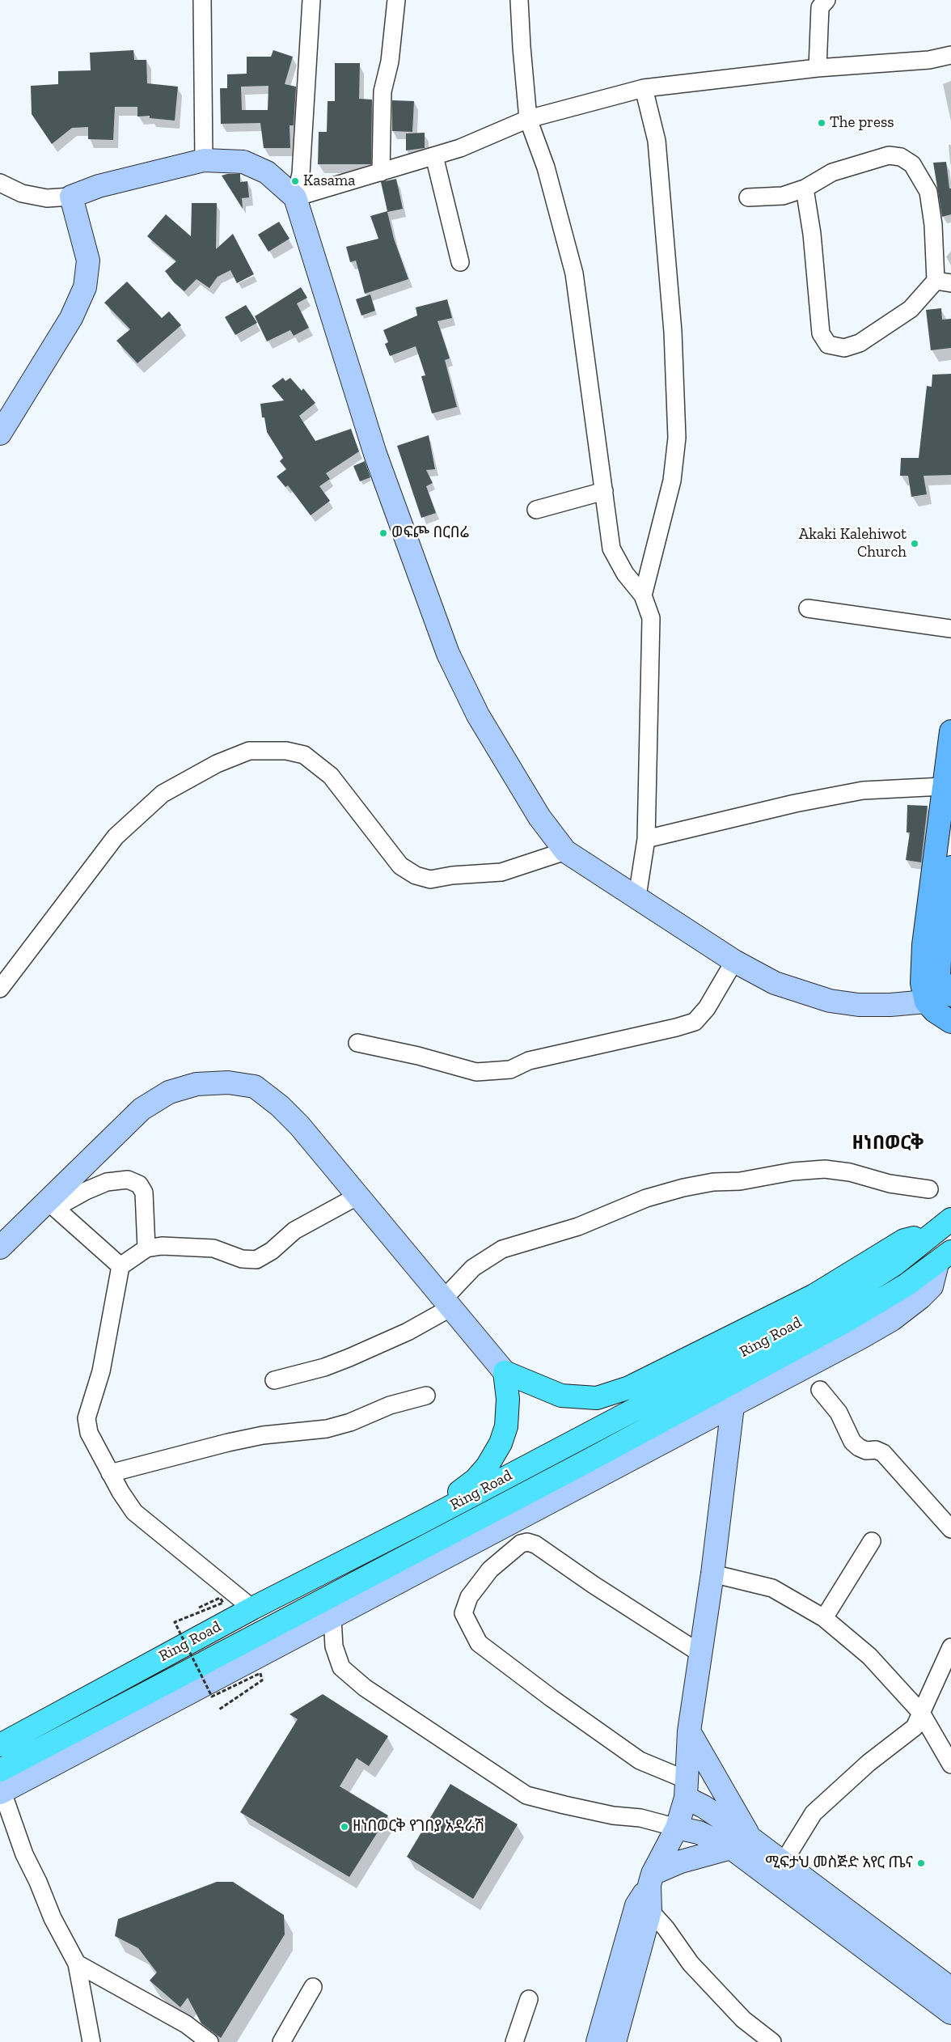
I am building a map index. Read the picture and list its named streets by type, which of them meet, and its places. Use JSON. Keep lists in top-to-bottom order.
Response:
{
  "streets": {
    "highway": ["Ring Road"]
  },
  "districts": ["ዘነበወርቅ"],
  "places": [
    "The press",
    "Kasama",
    "ወፍጮ በርበሬ",
    "Akaki Kalehiwot Church",
    "ዘነበወርቅ የገበያ አዳራሽ",
    "ሚፍታህ መስጅድ አየር ጤና"
  ]
}
